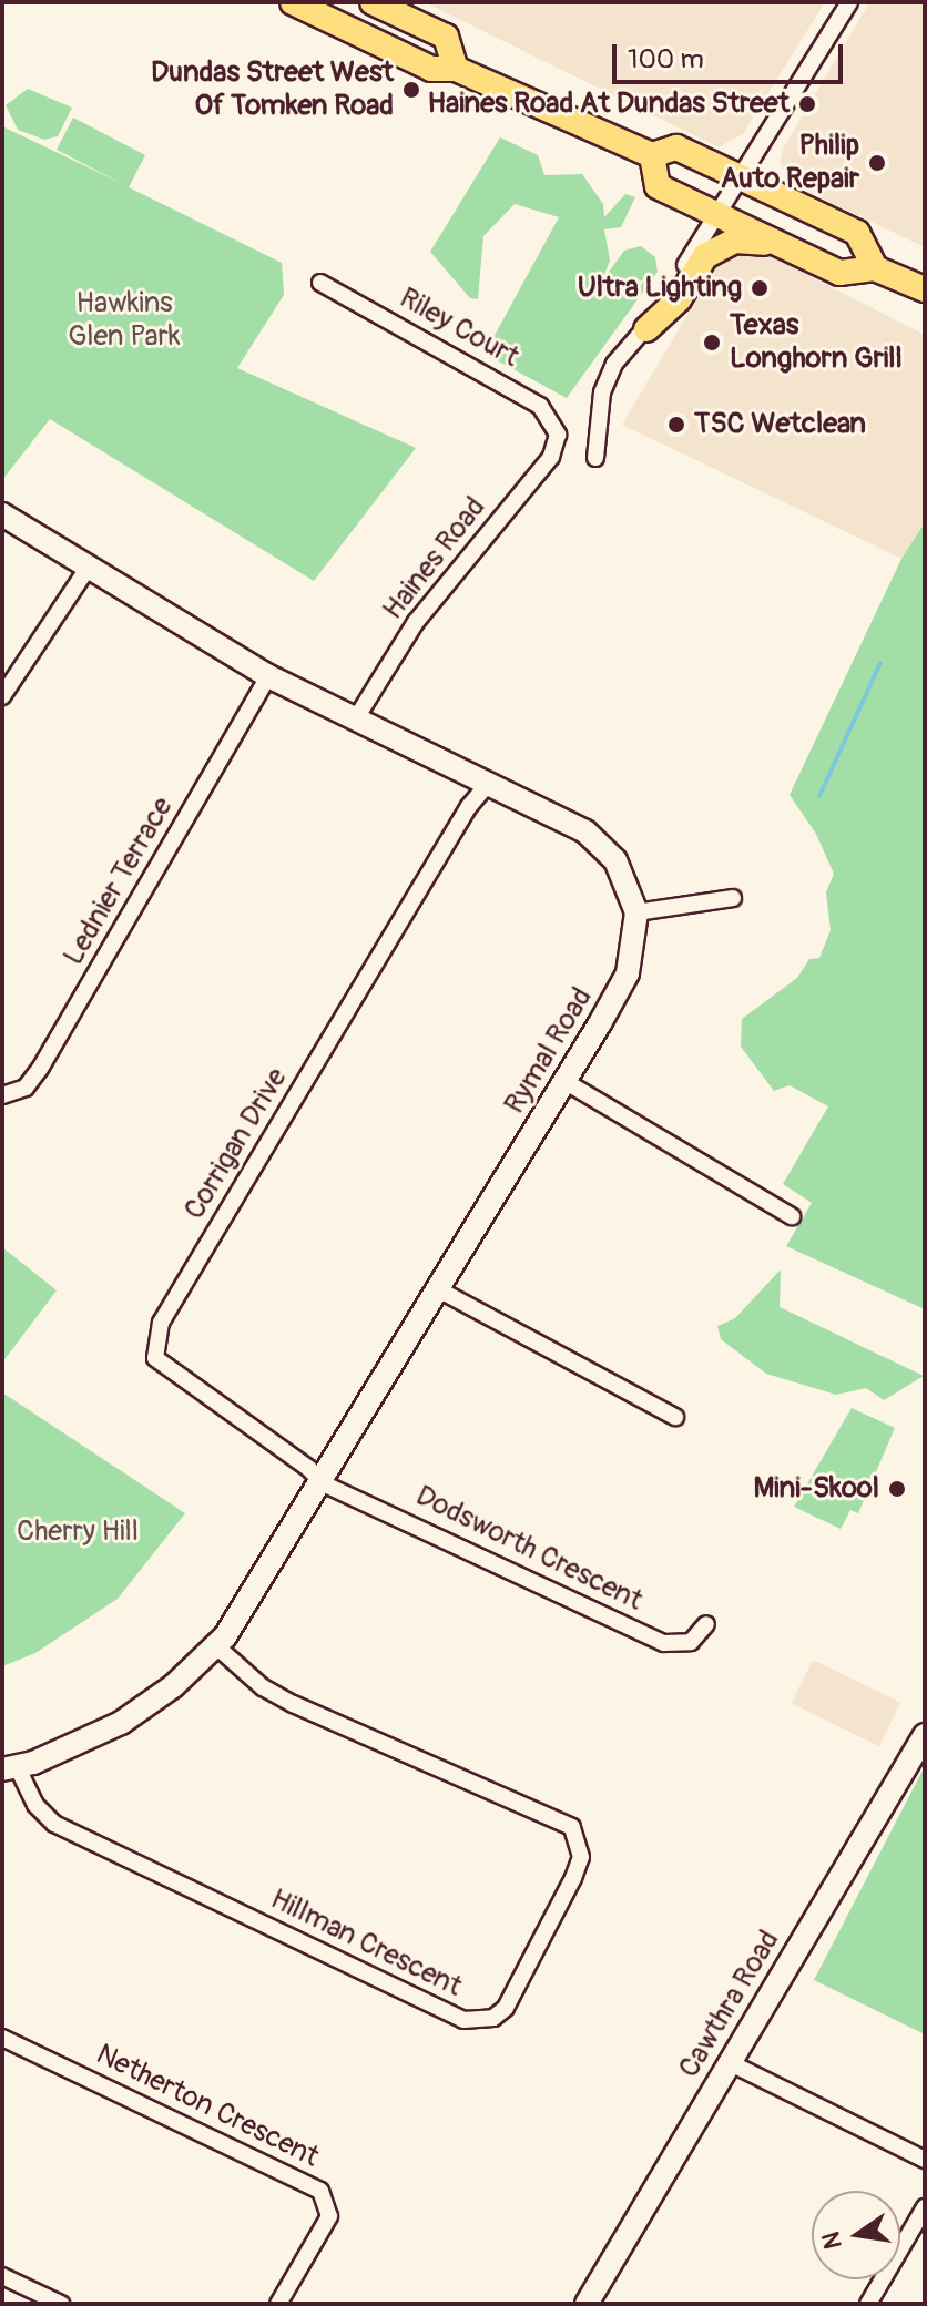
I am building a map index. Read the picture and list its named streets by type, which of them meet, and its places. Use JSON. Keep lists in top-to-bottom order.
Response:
{
  "streets": {
    "street": [
      "Riley Court",
      "Haines Road",
      "Lednier Terrace",
      "Rymal Road",
      "Corrigan Drive",
      "Dodsworth Crescent",
      "Hillman Crescent",
      "Cawthra Road",
      "Netherton Crescent"
    ]
  },
  "crossings": [
    ["Riley Court", "Haines Road"],
    ["Haines Road", "Rymal Road"],
    ["Lednier Terrace", "Rymal Road"],
    ["Rymal Road", "Corrigan Drive"],
    ["Rymal Road", "Dodsworth Crescent"],
    ["Rymal Road", "Hillman Crescent"],
    ["Corrigan Drive", "Dodsworth Crescent"]
  ],
  "parks": ["Hawkins Glen Park", "Cherry Hill"],
  "places": [
    "Dundas Street West Of Tomken Road",
    "Haines Road At Dundas Street",
    "Philip Auto Repair",
    "Ultra Lighting",
    "Texas Longhorn Grill",
    "TSC Wetclean",
    "Mini-Skool"
  ],
  "scale_bar": "100 m",
  "north": "left"
}
